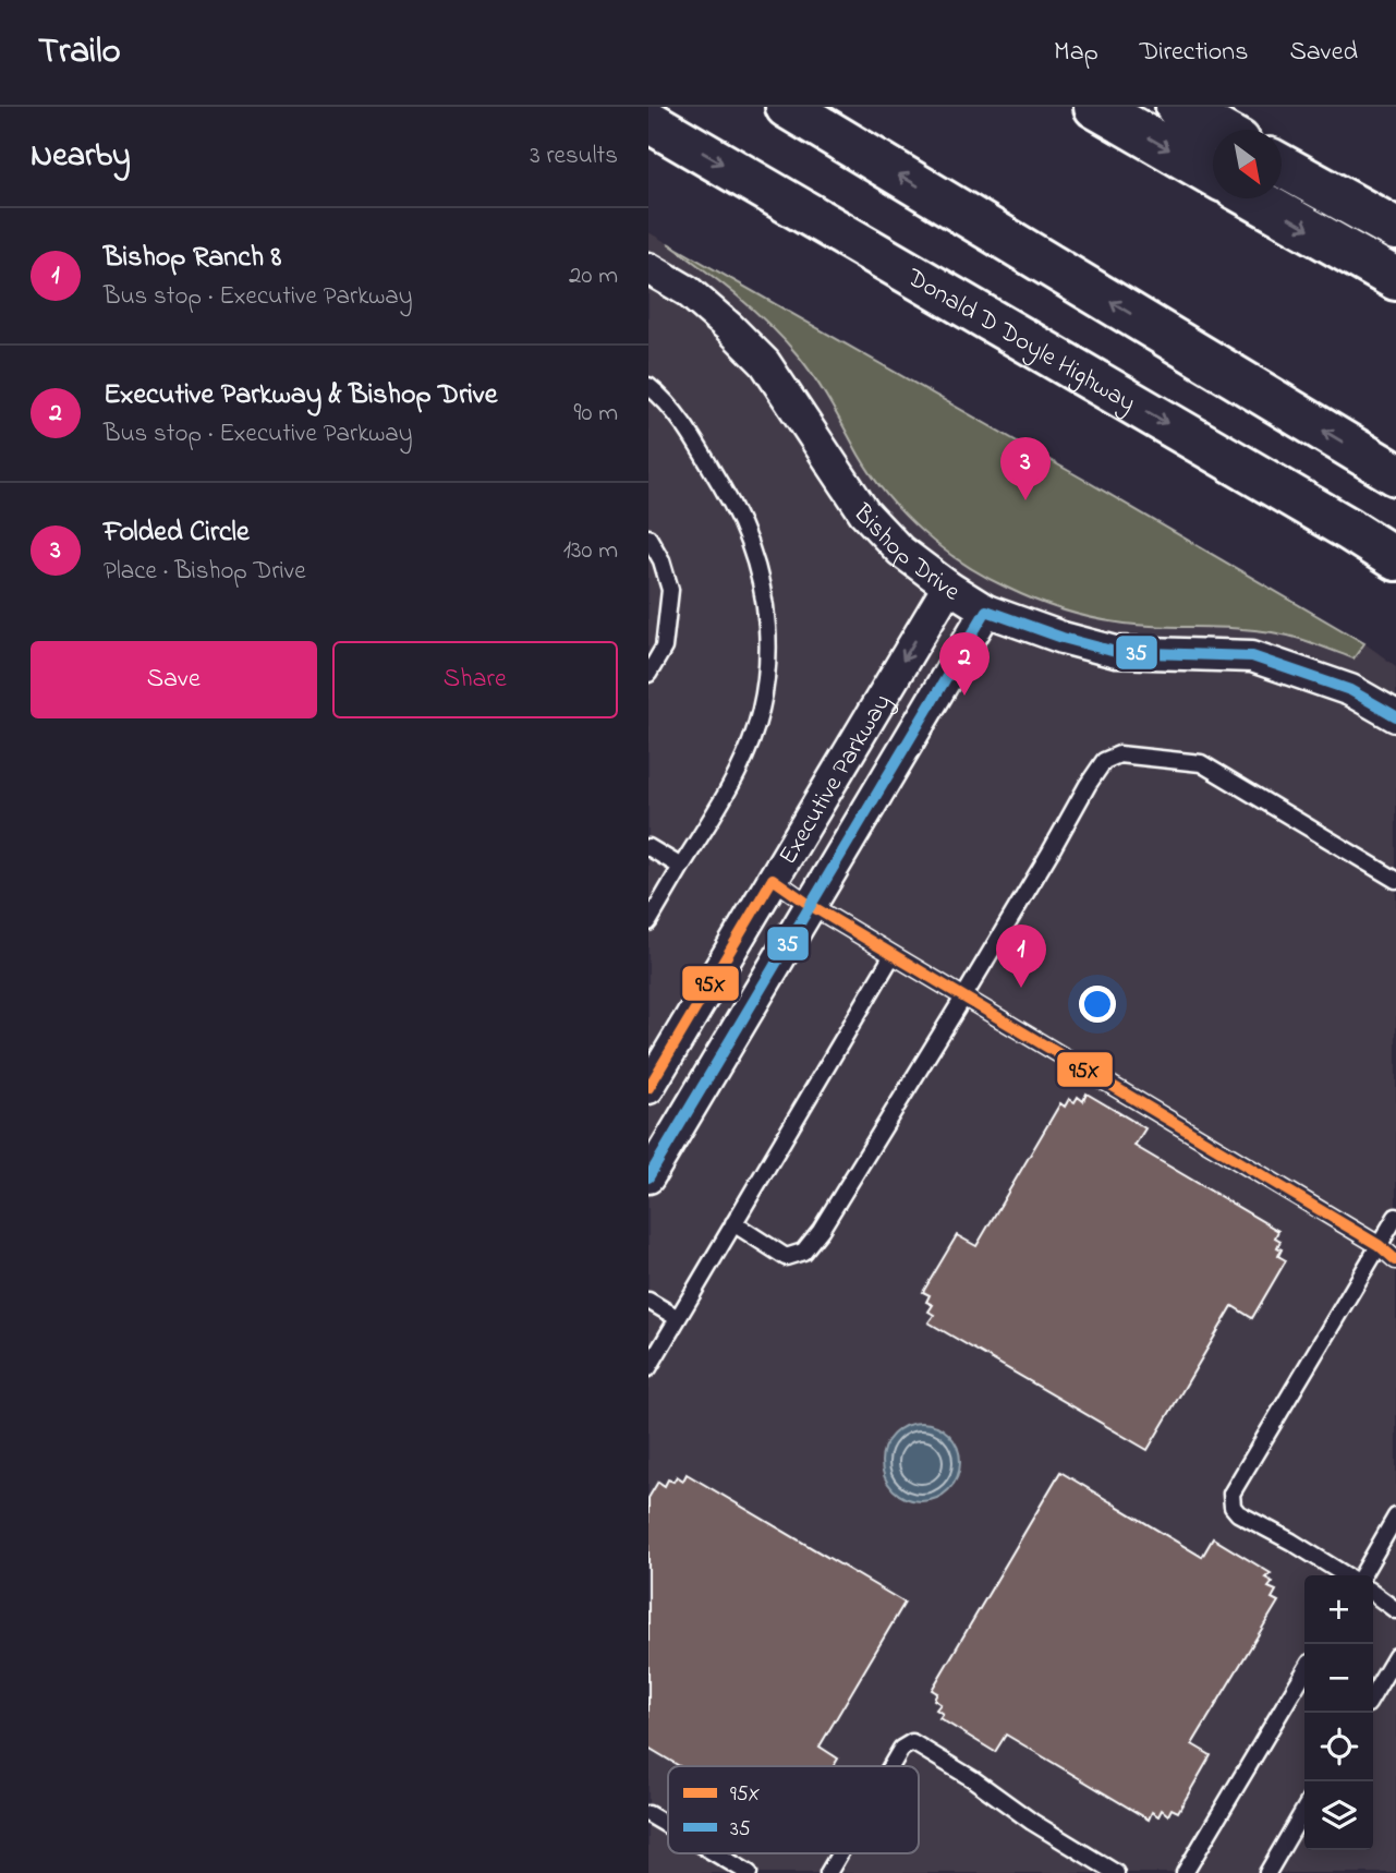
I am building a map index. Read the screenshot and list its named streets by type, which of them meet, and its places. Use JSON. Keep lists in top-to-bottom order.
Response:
{
  "streets": {
    "main road": ["Donald D Doyle Highway"],
    "street": ["Bishop Drive", "Executive Parkway"]
  },
  "crossings": [
    ["Bishop Drive", "Executive Parkway"]
  ],
  "lines": ["transit line 35", "transit line 95X"],
  "legend": ["95X", "35"],
  "north": "bottom right",
  "page": {
    "header": "Trailo",
    "nav": ["Map", "Directions", "Saved"],
    "heading": ["Nearby", "3 results"],
    "list": [
      {
        "mark": "1",
        "name": "Bishop Ranch 8",
        "note": "Bus stop · Executive Parkway",
        "value": "20 m"
      },
      {
        "mark": "2",
        "name": "Executive Parkway & Bishop Drive",
        "note": "Bus stop · Executive Parkway",
        "value": "90 m"
      },
      {
        "mark": "3",
        "name": "Folded Circle",
        "note": "Place · Bishop Drive",
        "value": "130 m"
      }
    ],
    "pins": ["3", "2", "1"],
    "buttons": ["Save", "Share"],
    "map_buttons": ["+", "−"]
  }
}
